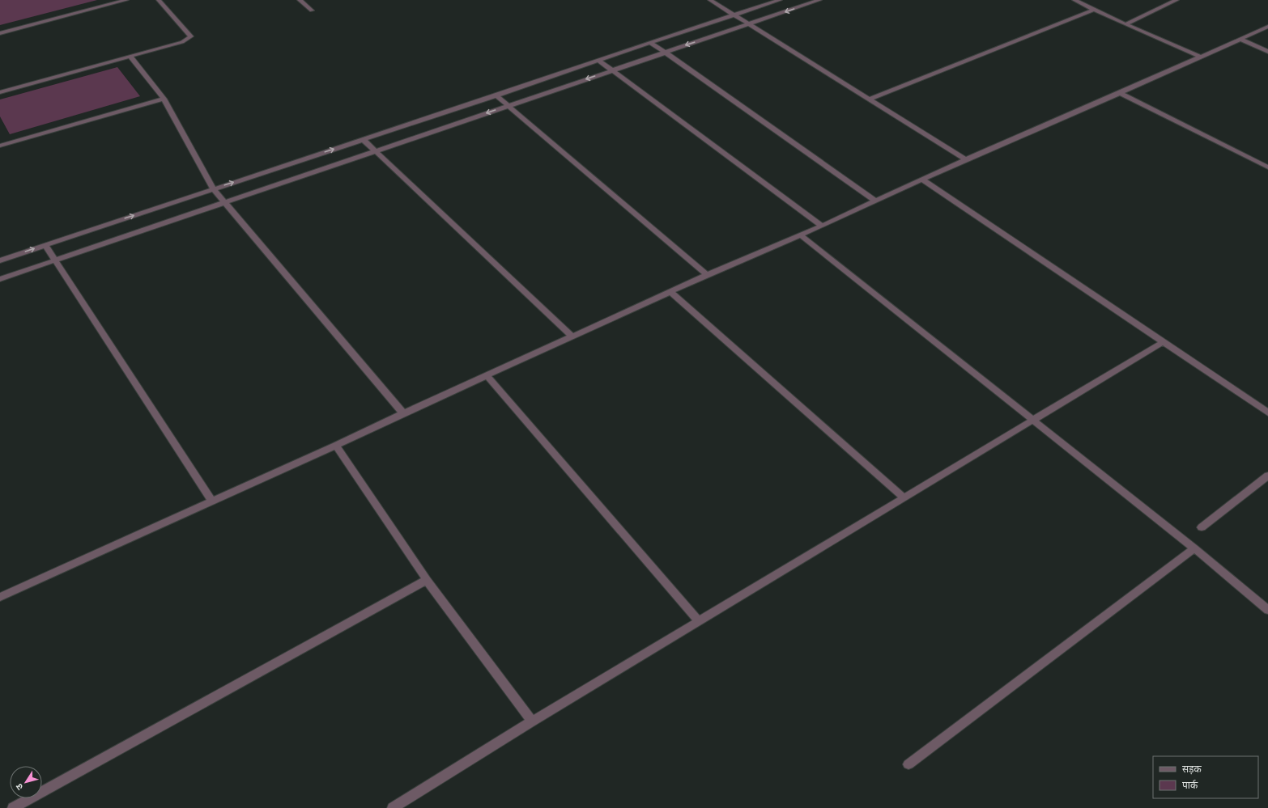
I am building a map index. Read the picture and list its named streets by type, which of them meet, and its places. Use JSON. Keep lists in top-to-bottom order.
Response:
{
  "legend": ["सड़क", "पार्क"],
  "north": "bottom left"
}
